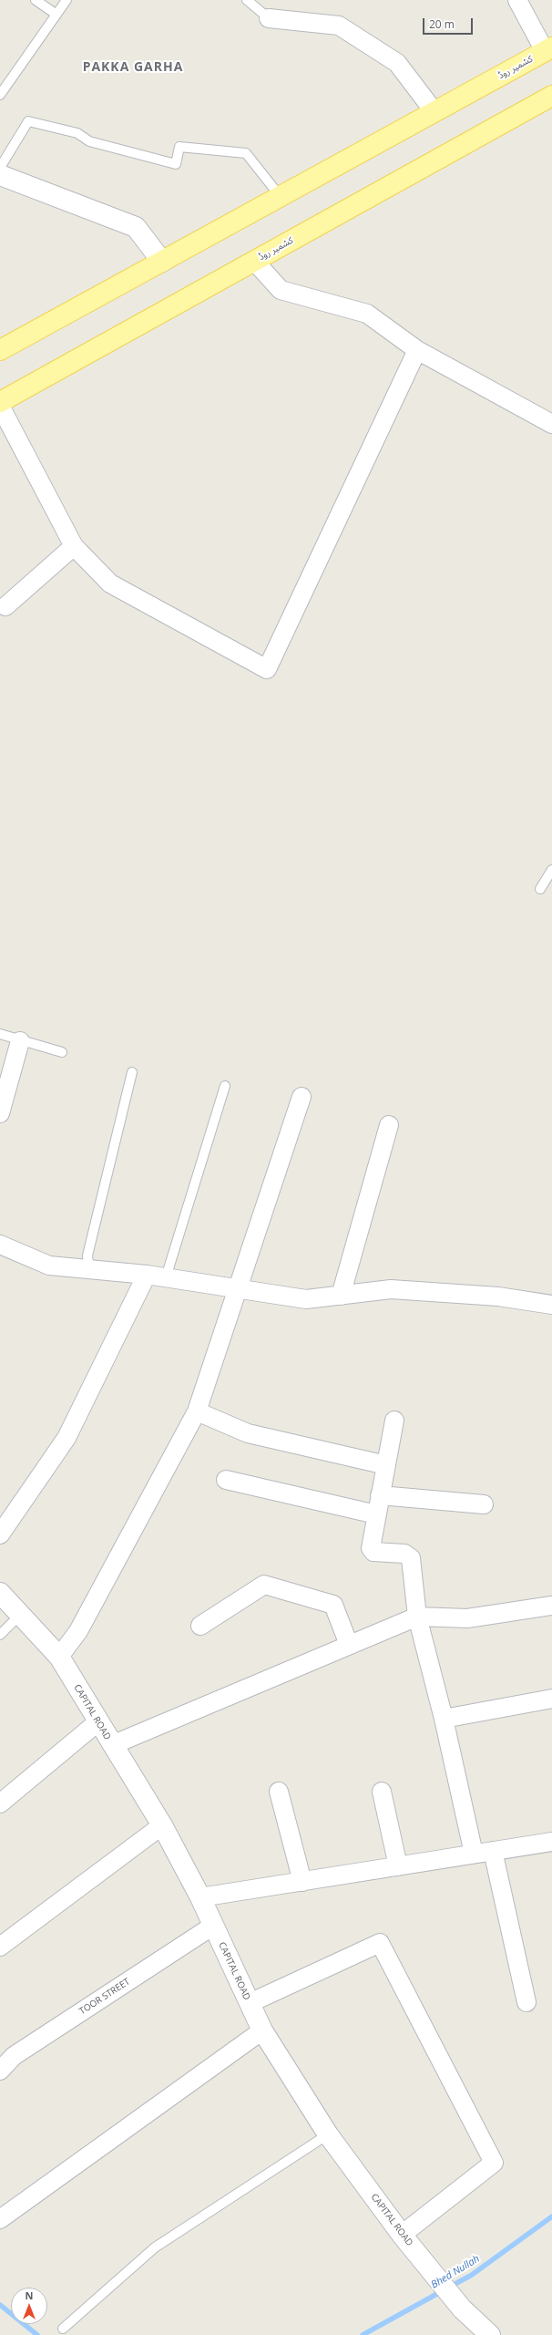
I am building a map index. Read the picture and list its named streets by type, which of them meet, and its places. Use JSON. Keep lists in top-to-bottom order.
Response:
{
  "streets": {
    "main road": ["کشمیر روڈ"],
    "street": ["CAPITAL ROAD", "TOOR STREET"]
  },
  "crossings": [
    ["CAPITAL ROAD", "TOOR STREET"]
  ],
  "districts": ["PAKKA GARHA"],
  "water": ["Bhed Nullah"],
  "scale_bar": "20 m",
  "north": "top"
}
